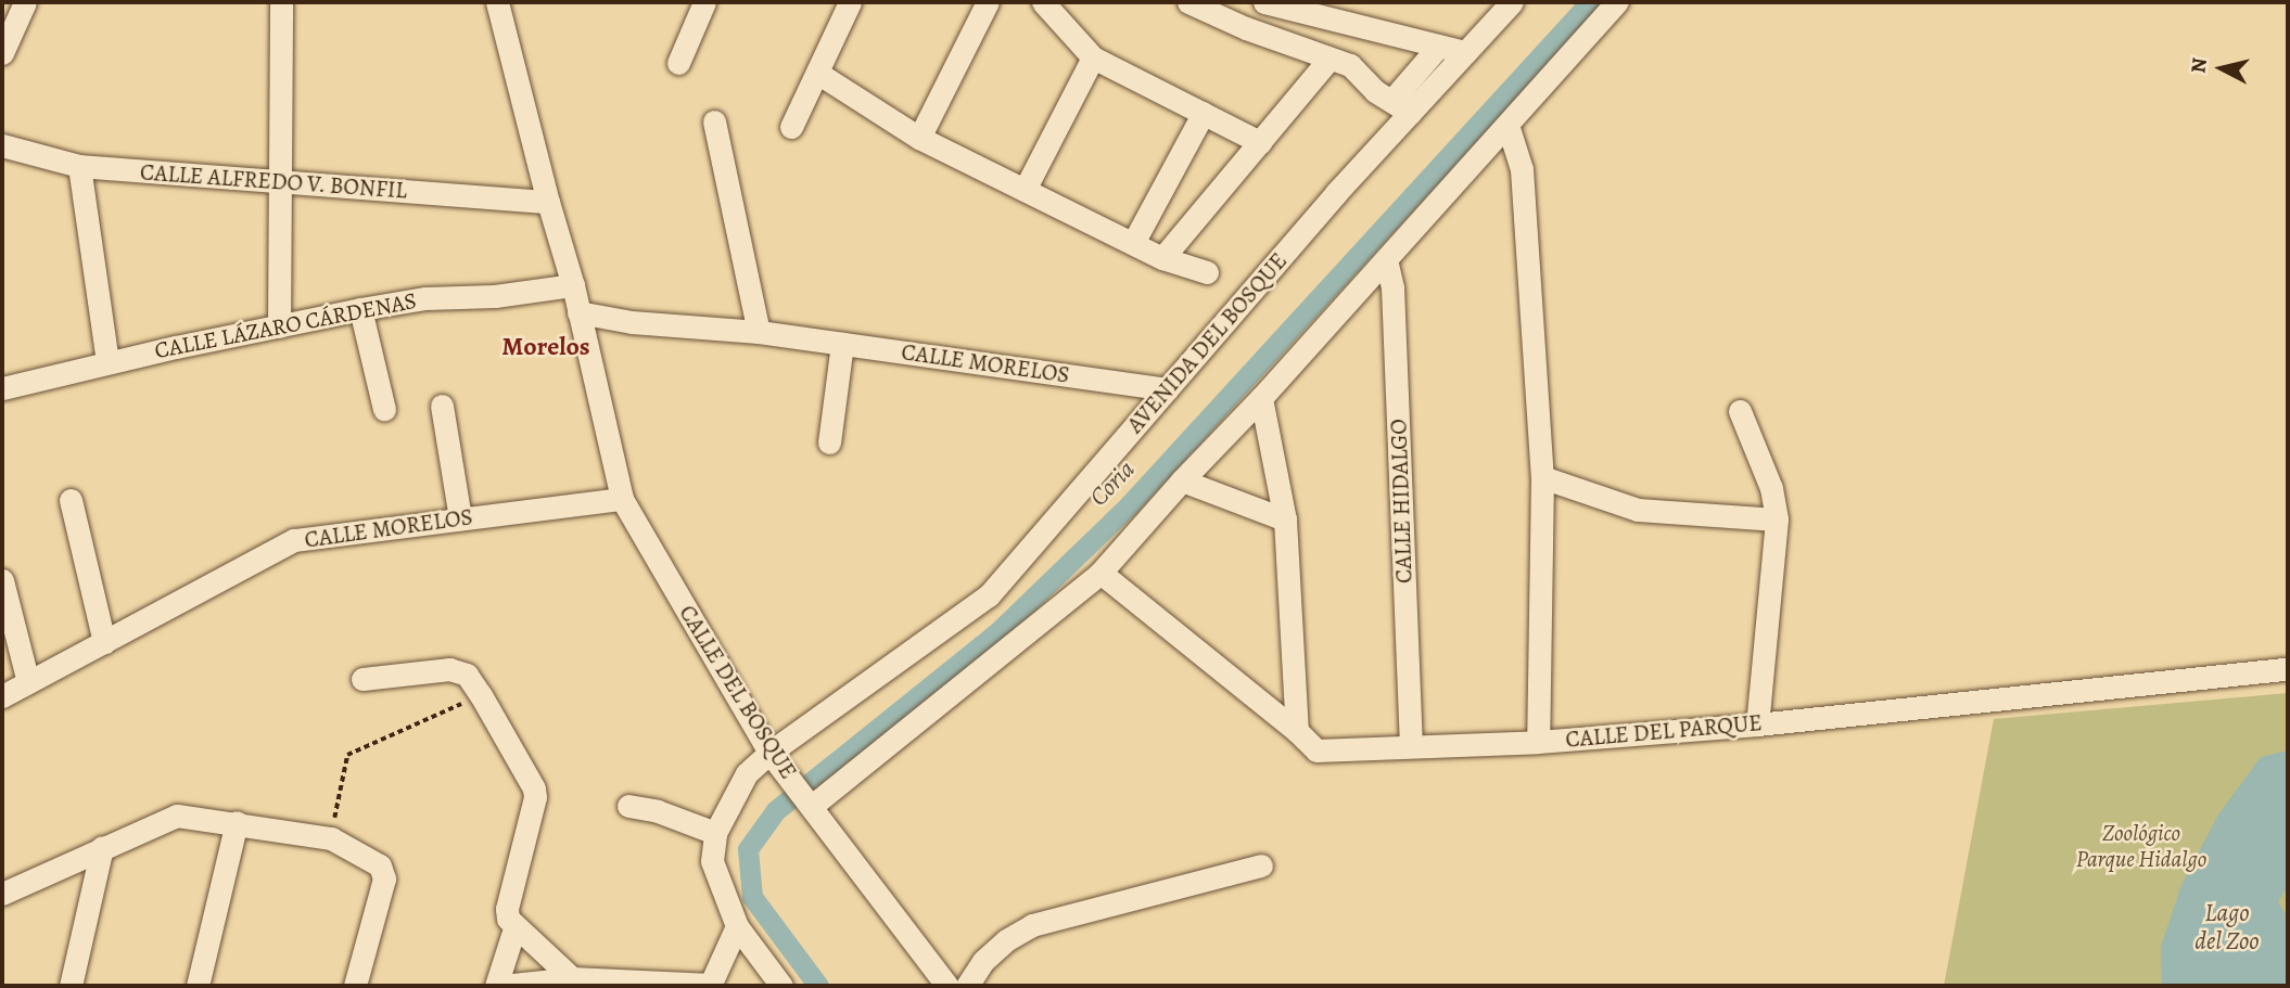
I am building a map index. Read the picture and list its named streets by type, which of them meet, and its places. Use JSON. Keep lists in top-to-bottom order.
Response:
{
  "streets": {
    "street": [
      "CALLE ALFREDO V. BONFIL",
      "CALLE LÁZARO CÁRDENAS",
      "AVENIDA DEL BOSQUE",
      "CALLE MORELOS",
      "CALLE HIDALGO",
      "CALLE DEL BOSQUE",
      "CALLE DEL PARQUE"
    ]
  },
  "crossings": [
    ["AVENIDA DEL BOSQUE", "CALLE MORELOS"],
    ["AVENIDA DEL BOSQUE", "CALLE DEL BOSQUE"],
    ["CALLE MORELOS", "CALLE DEL BOSQUE"],
    ["CALLE HIDALGO", "CALLE DEL PARQUE"]
  ],
  "districts": ["Morelos"],
  "water": ["Coria", "Lago del Zoo"],
  "parks": ["Zoológico Parque Hidalgo"],
  "north": "left"
}
